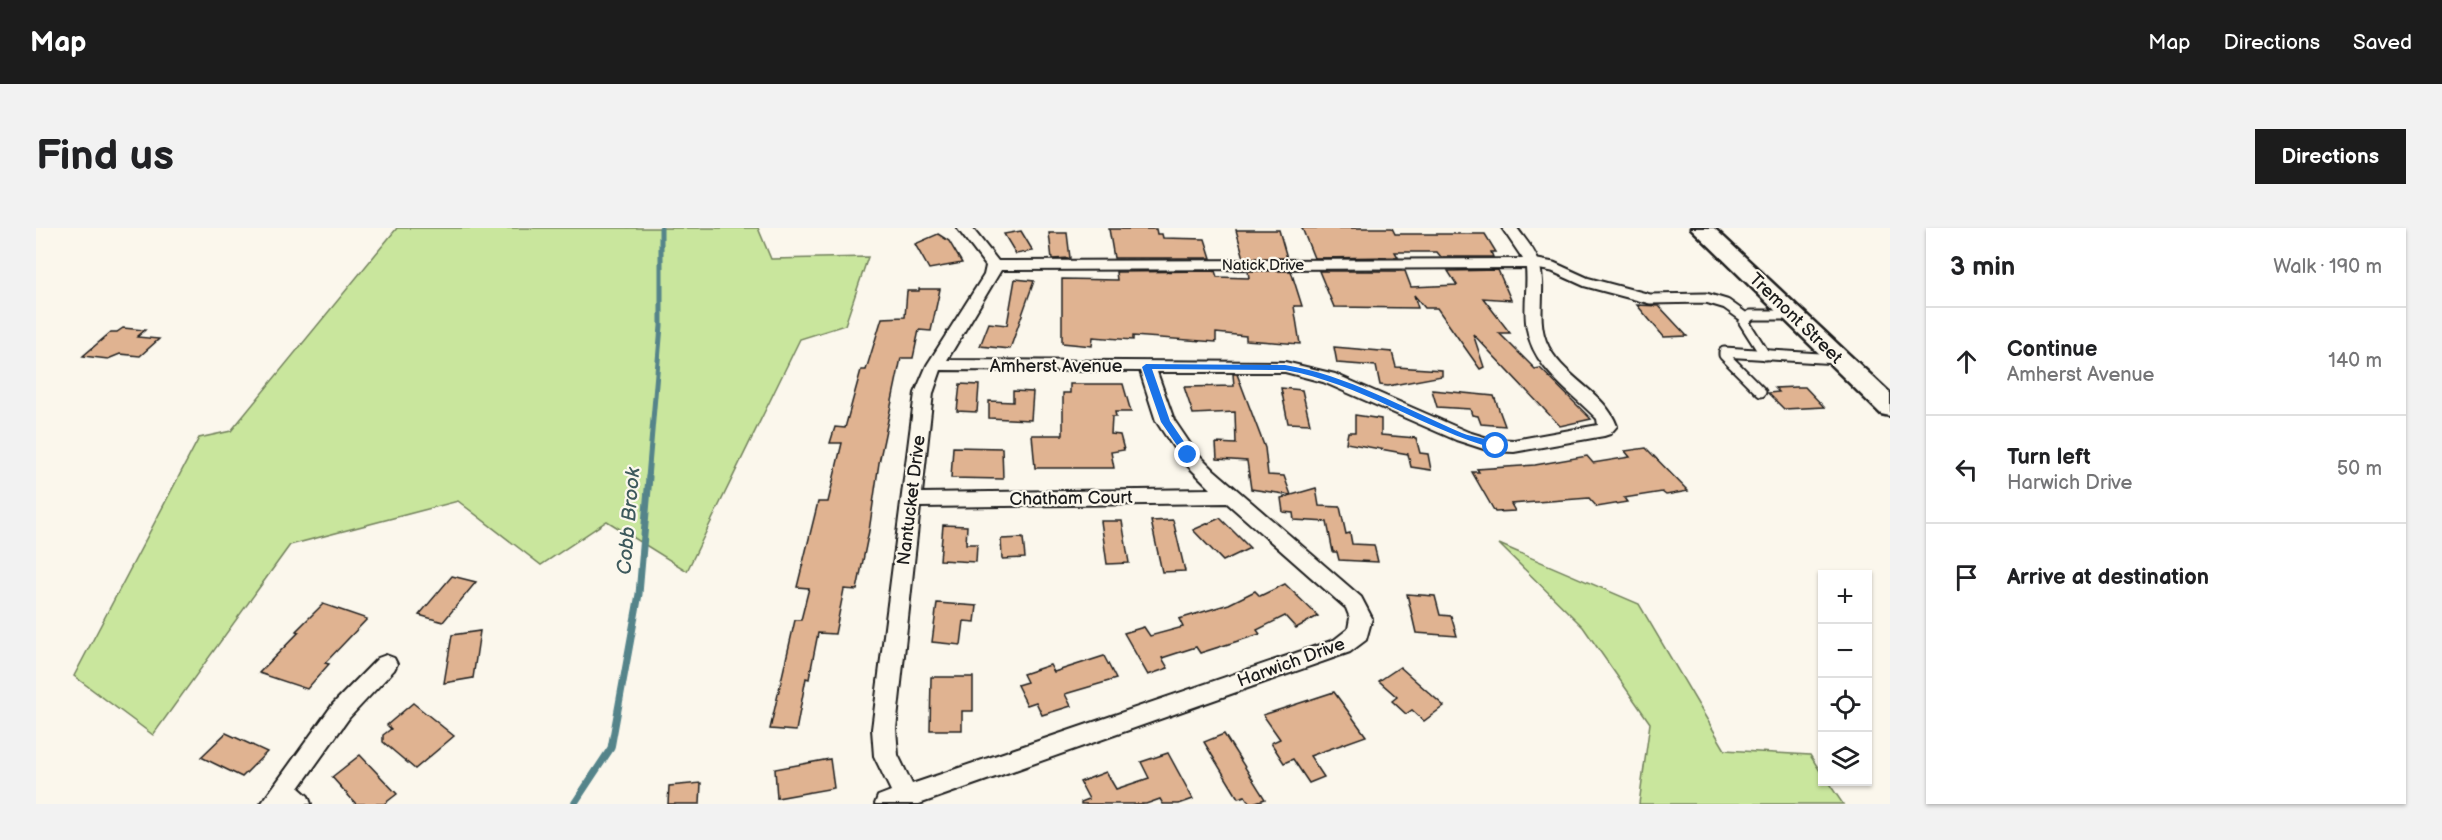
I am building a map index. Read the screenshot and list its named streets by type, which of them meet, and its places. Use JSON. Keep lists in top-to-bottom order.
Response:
{
  "streets": {
    "main road": ["Tremont Street"],
    "street": [
      "Natick Drive",
      "Amherst Avenue",
      "Chatham Court",
      "Nantucket Drive",
      "Harwich Drive"
    ]
  },
  "crossings": [
    ["Natick Drive", "Amherst Avenue"],
    ["Natick Drive", "Nantucket Drive"],
    ["Amherst Avenue", "Nantucket Drive"],
    ["Amherst Avenue", "Harwich Drive"],
    ["Chatham Court", "Nantucket Drive"],
    ["Chatham Court", "Harwich Drive"],
    ["Nantucket Drive", "Harwich Drive"]
  ],
  "water": ["Cobb Brook"],
  "page": {
    "header": "Map",
    "nav": ["Map", "Directions", "Saved"],
    "buttons": "Directions",
    "title": "Find us",
    "heading": ["3 min", "Walk · 190 m"],
    "list": [
      ["Continue", "Amherst Avenue", "140 m"],
      ["Turn left", "Harwich Drive", "50 m"],
      "Arrive at destination"
    ],
    "map_buttons": ["+", "−"]
  }
}
